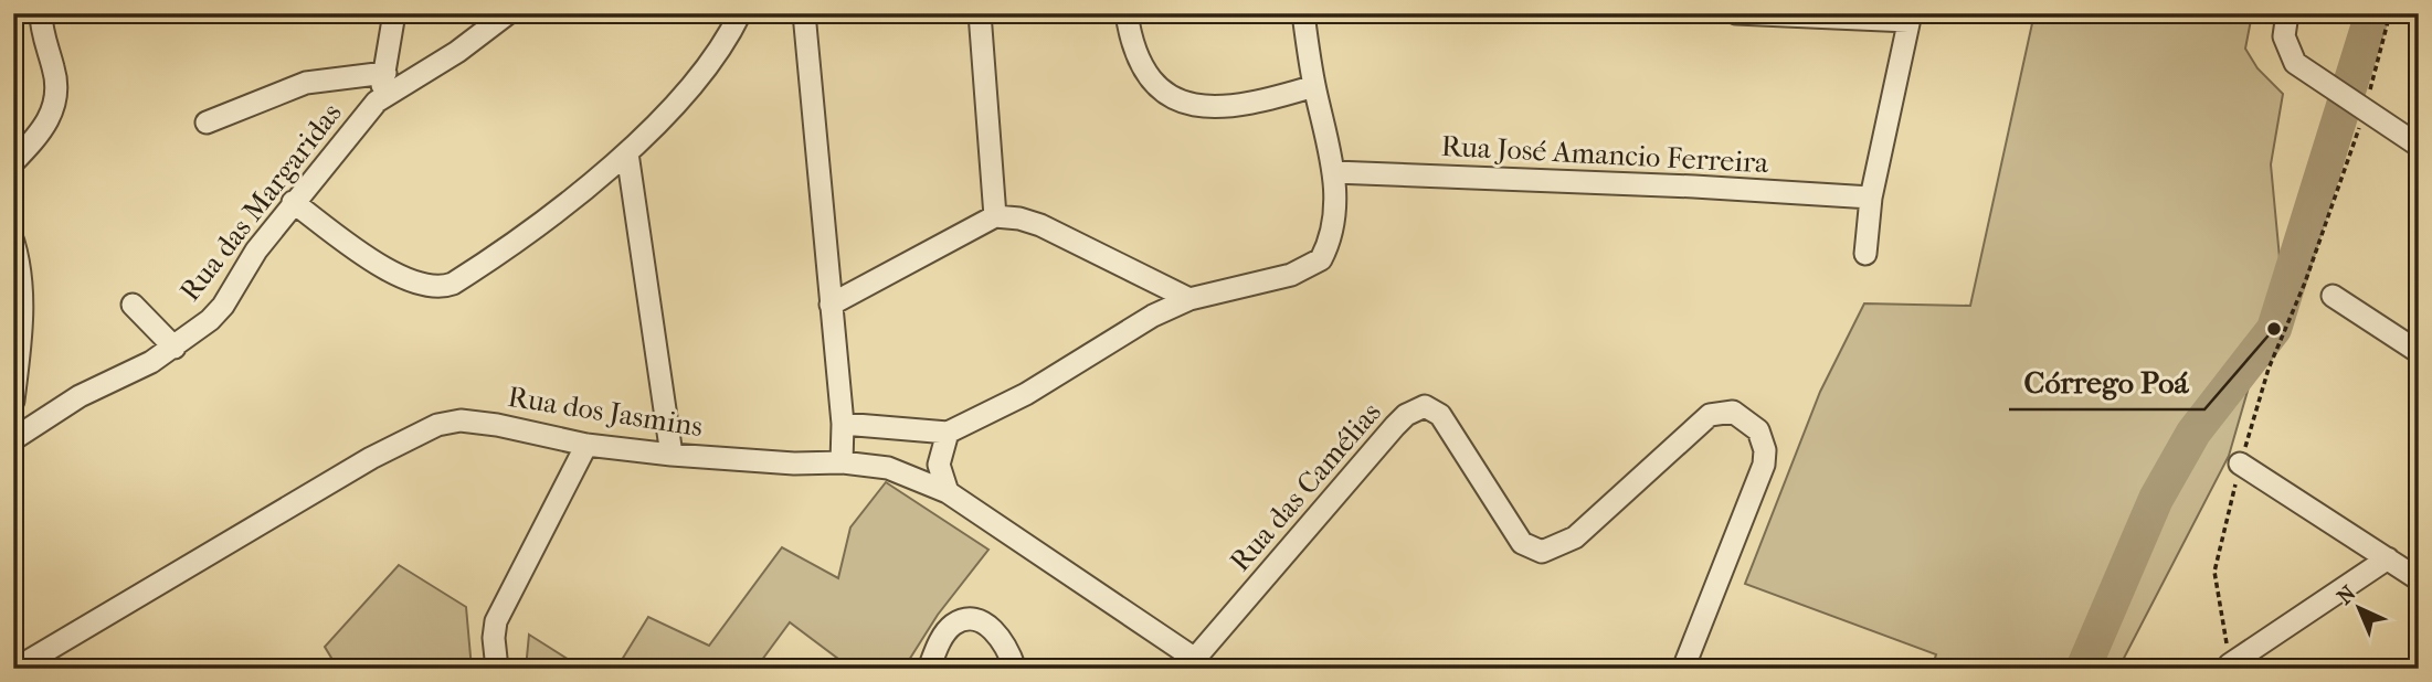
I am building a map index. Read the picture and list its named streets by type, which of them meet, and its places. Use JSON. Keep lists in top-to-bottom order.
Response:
{
  "streets": {
    "street": [
      "Rua José Amancio Ferreira",
      "Rua das Margaridas",
      "Rua dos Jasmins",
      "Rua das Camélias"
    ]
  },
  "crossings": [
    ["Rua dos Jasmins", "Rua das Camélias"]
  ],
  "places": ["Córrego Poá"],
  "north": "top left"
}
